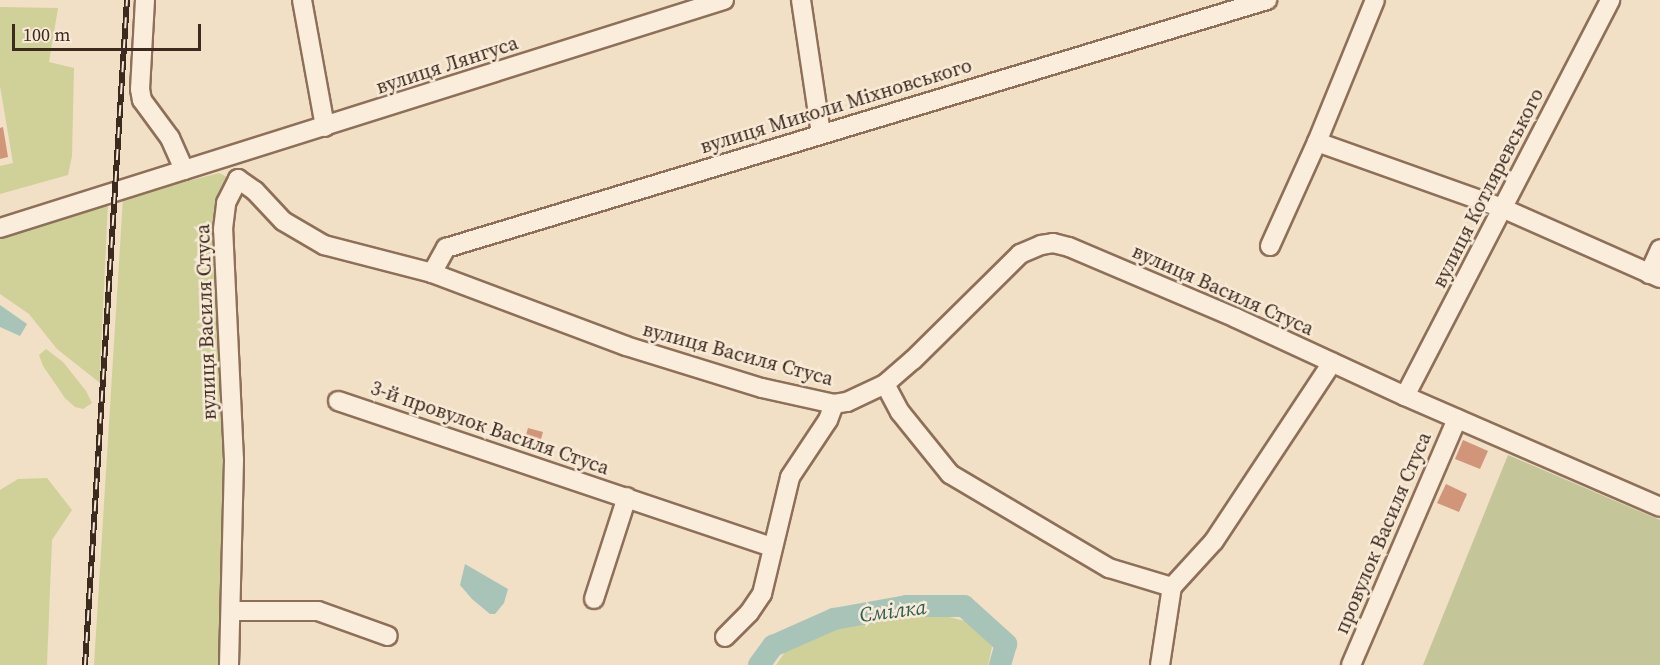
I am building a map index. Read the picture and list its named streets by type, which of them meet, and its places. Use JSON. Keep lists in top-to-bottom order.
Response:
{
  "streets": {
    "street": [
      "вулиця Лянгуса",
      "вулиця Миколи Міхновського",
      "вулиця Котляревського",
      "вулиця Василя Стуса",
      "3-й провулок Василя Стуса",
      "провулок Василя Стуса"
    ]
  },
  "crossings": [
    ["вулиця Миколи Міхновського", "вулиця Василя Стуса"],
    ["вулиця Котляревського", "вулиця Василя Стуса"],
    ["вулиця Василя Стуса", "провулок Василя Стуса"]
  ],
  "water": ["Смілка"],
  "scale_bar": "100 m"
}
